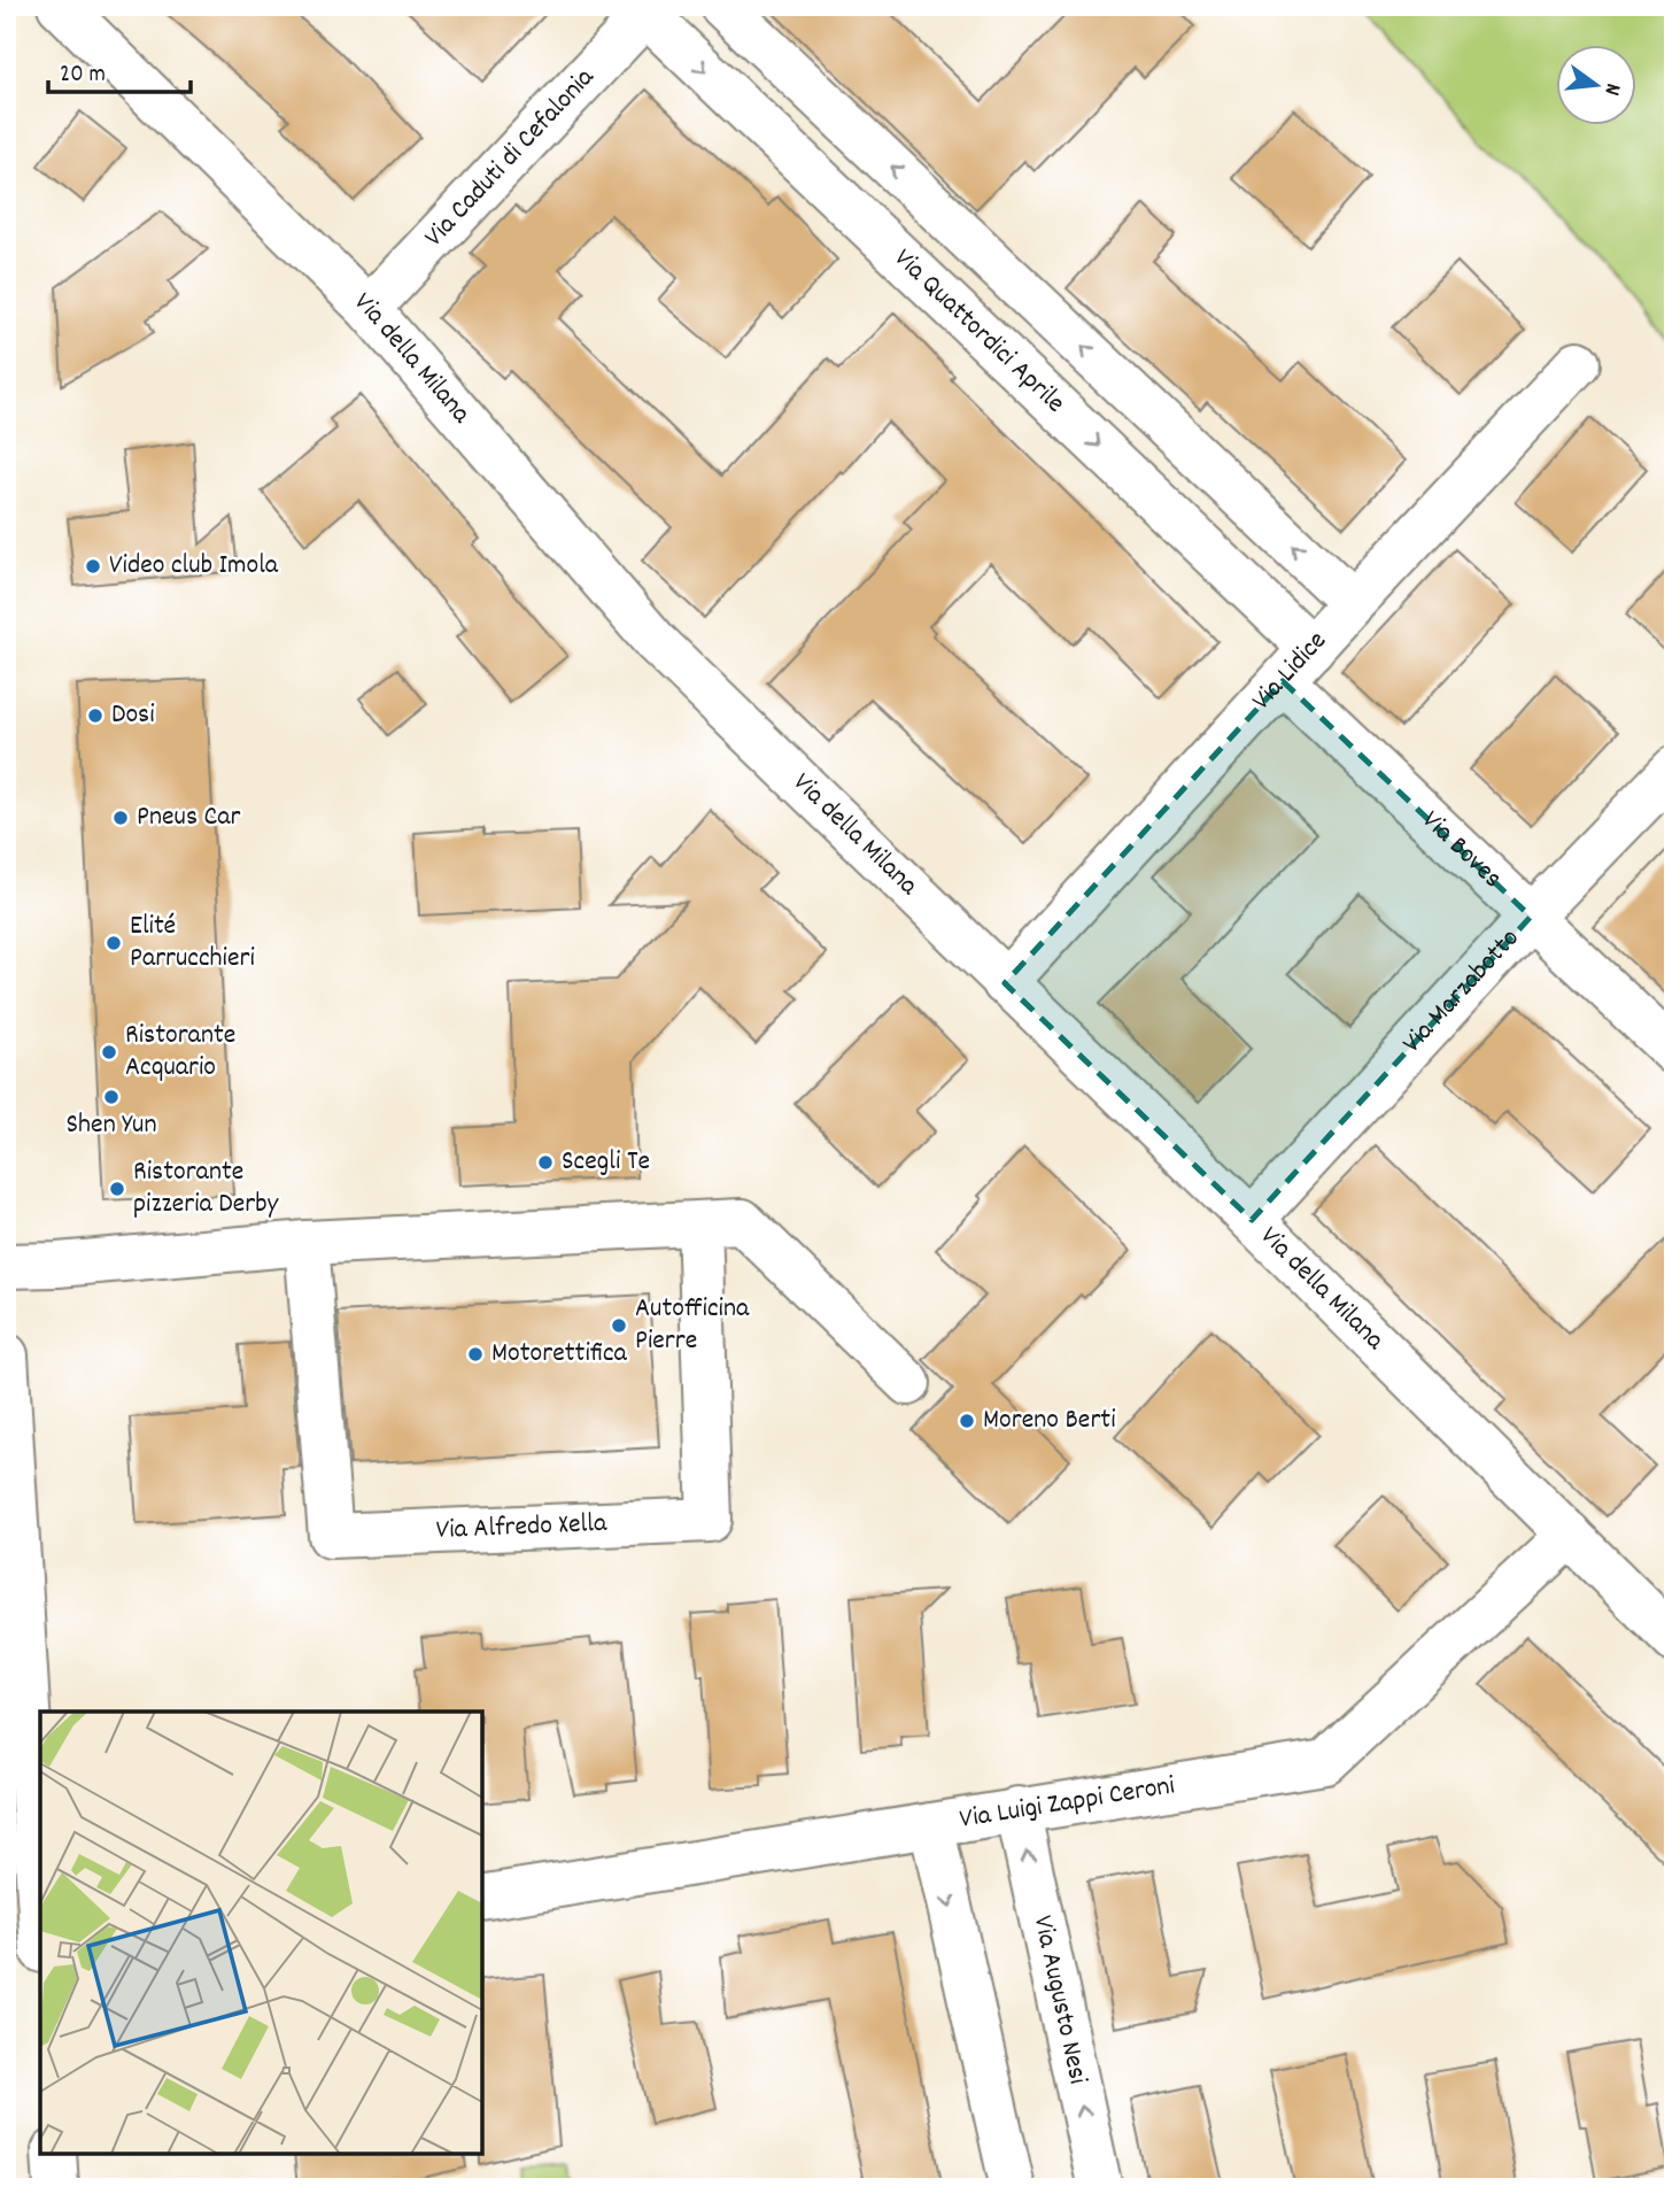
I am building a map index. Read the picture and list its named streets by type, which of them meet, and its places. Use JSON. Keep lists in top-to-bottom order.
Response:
{
  "streets": {
    "street": [
      "Via Caduti di Cefalonia",
      "Via Quattordici Aprile",
      "Via della Milana",
      "Via Lidice",
      "Via Boves",
      "Via Marzabotto",
      "Via Alfredo Xella",
      "Via Luigi Zappi Ceroni",
      "Via Augusto Nesi"
    ]
  },
  "crossings": [
    ["Via Caduti di Cefalonia", "Via Quattordici Aprile"],
    ["Via Caduti di Cefalonia", "Via della Milana"],
    ["Via Quattordici Aprile", "Via Lidice"],
    ["Via della Milana", "Via Lidice"],
    ["Via della Milana", "Via Marzabotto"],
    ["Via della Milana", "Via Luigi Zappi Ceroni"],
    ["Via Lidice", "Via Boves"],
    ["Via Boves", "Via Marzabotto"],
    ["Via Luigi Zappi Ceroni", "Via Augusto Nesi"]
  ],
  "places": [
    "Video club Imola",
    "Dosi",
    "Pneus Car",
    "Elité Parrucchieri",
    "Ristorante Acquario",
    "Shen Yun",
    "Scegli Te",
    "Ristorante pizzeria Derby",
    "Autofficina Pierre",
    "Motorettifica",
    "Moreno Berti"
  ],
  "scale_bar": "20 m",
  "north": "right"
}
